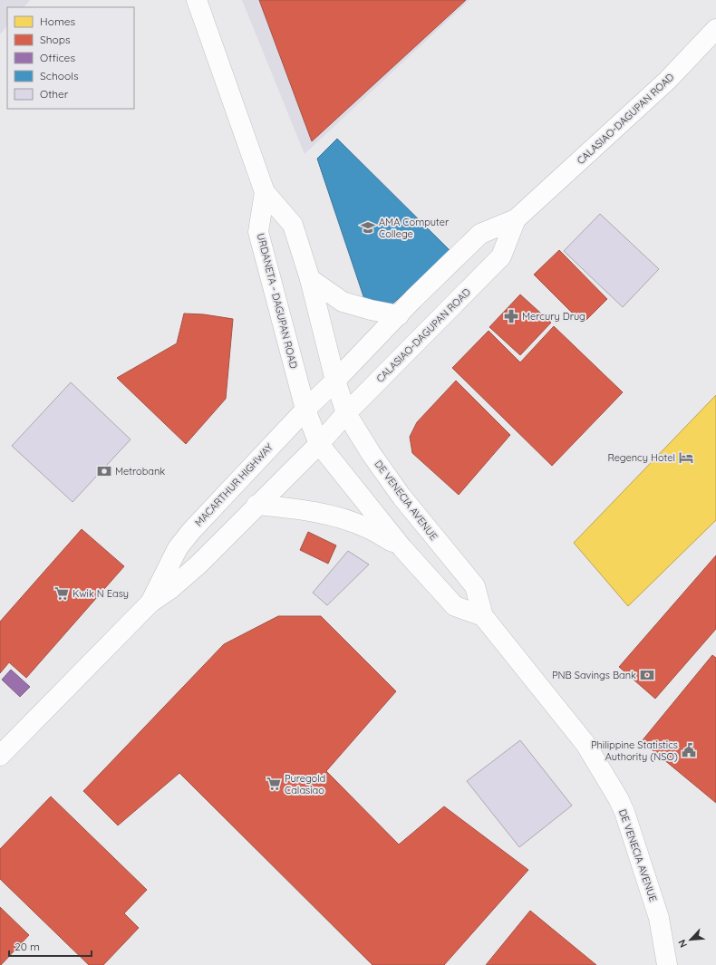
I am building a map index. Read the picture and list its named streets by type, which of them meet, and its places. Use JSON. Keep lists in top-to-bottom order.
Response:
{
  "streets": {
    "main road": [
      "CALASIAO-DAGUPAN ROAD",
      "URDANETA - DAGUPAN ROAD",
      "MACARTHUR HIGHWAY",
      "DE VENECIA AVENUE"
    ]
  },
  "crossings": [
    ["CALASIAO-DAGUPAN ROAD", "URDANETA - DAGUPAN ROAD"],
    ["CALASIAO-DAGUPAN ROAD", "MACARTHUR HIGHWAY"],
    ["CALASIAO-DAGUPAN ROAD", "DE VENECIA AVENUE"],
    ["URDANETA - DAGUPAN ROAD", "MACARTHUR HIGHWAY"],
    ["URDANETA - DAGUPAN ROAD", "DE VENECIA AVENUE"],
    ["MACARTHUR HIGHWAY", "DE VENECIA AVENUE"]
  ],
  "places": {
    "school or university": ["AMA Computer College"],
    "pharmacy": ["Mercury Drug"],
    "hotel": ["Regency Hotel"],
    "bank": ["Metrobank", "PNB Savings Bank"],
    "supermarket": ["Kwik N Easy", "Puregold Calasiao"],
    "public building": ["Philippine Statistics Authority (NSO)"]
  },
  "legend": [
    "Homes",
    "Shops",
    "Offices",
    "Schools",
    "Other"
  ],
  "scale_bar": "20 m",
  "north": "bottom left"
}
